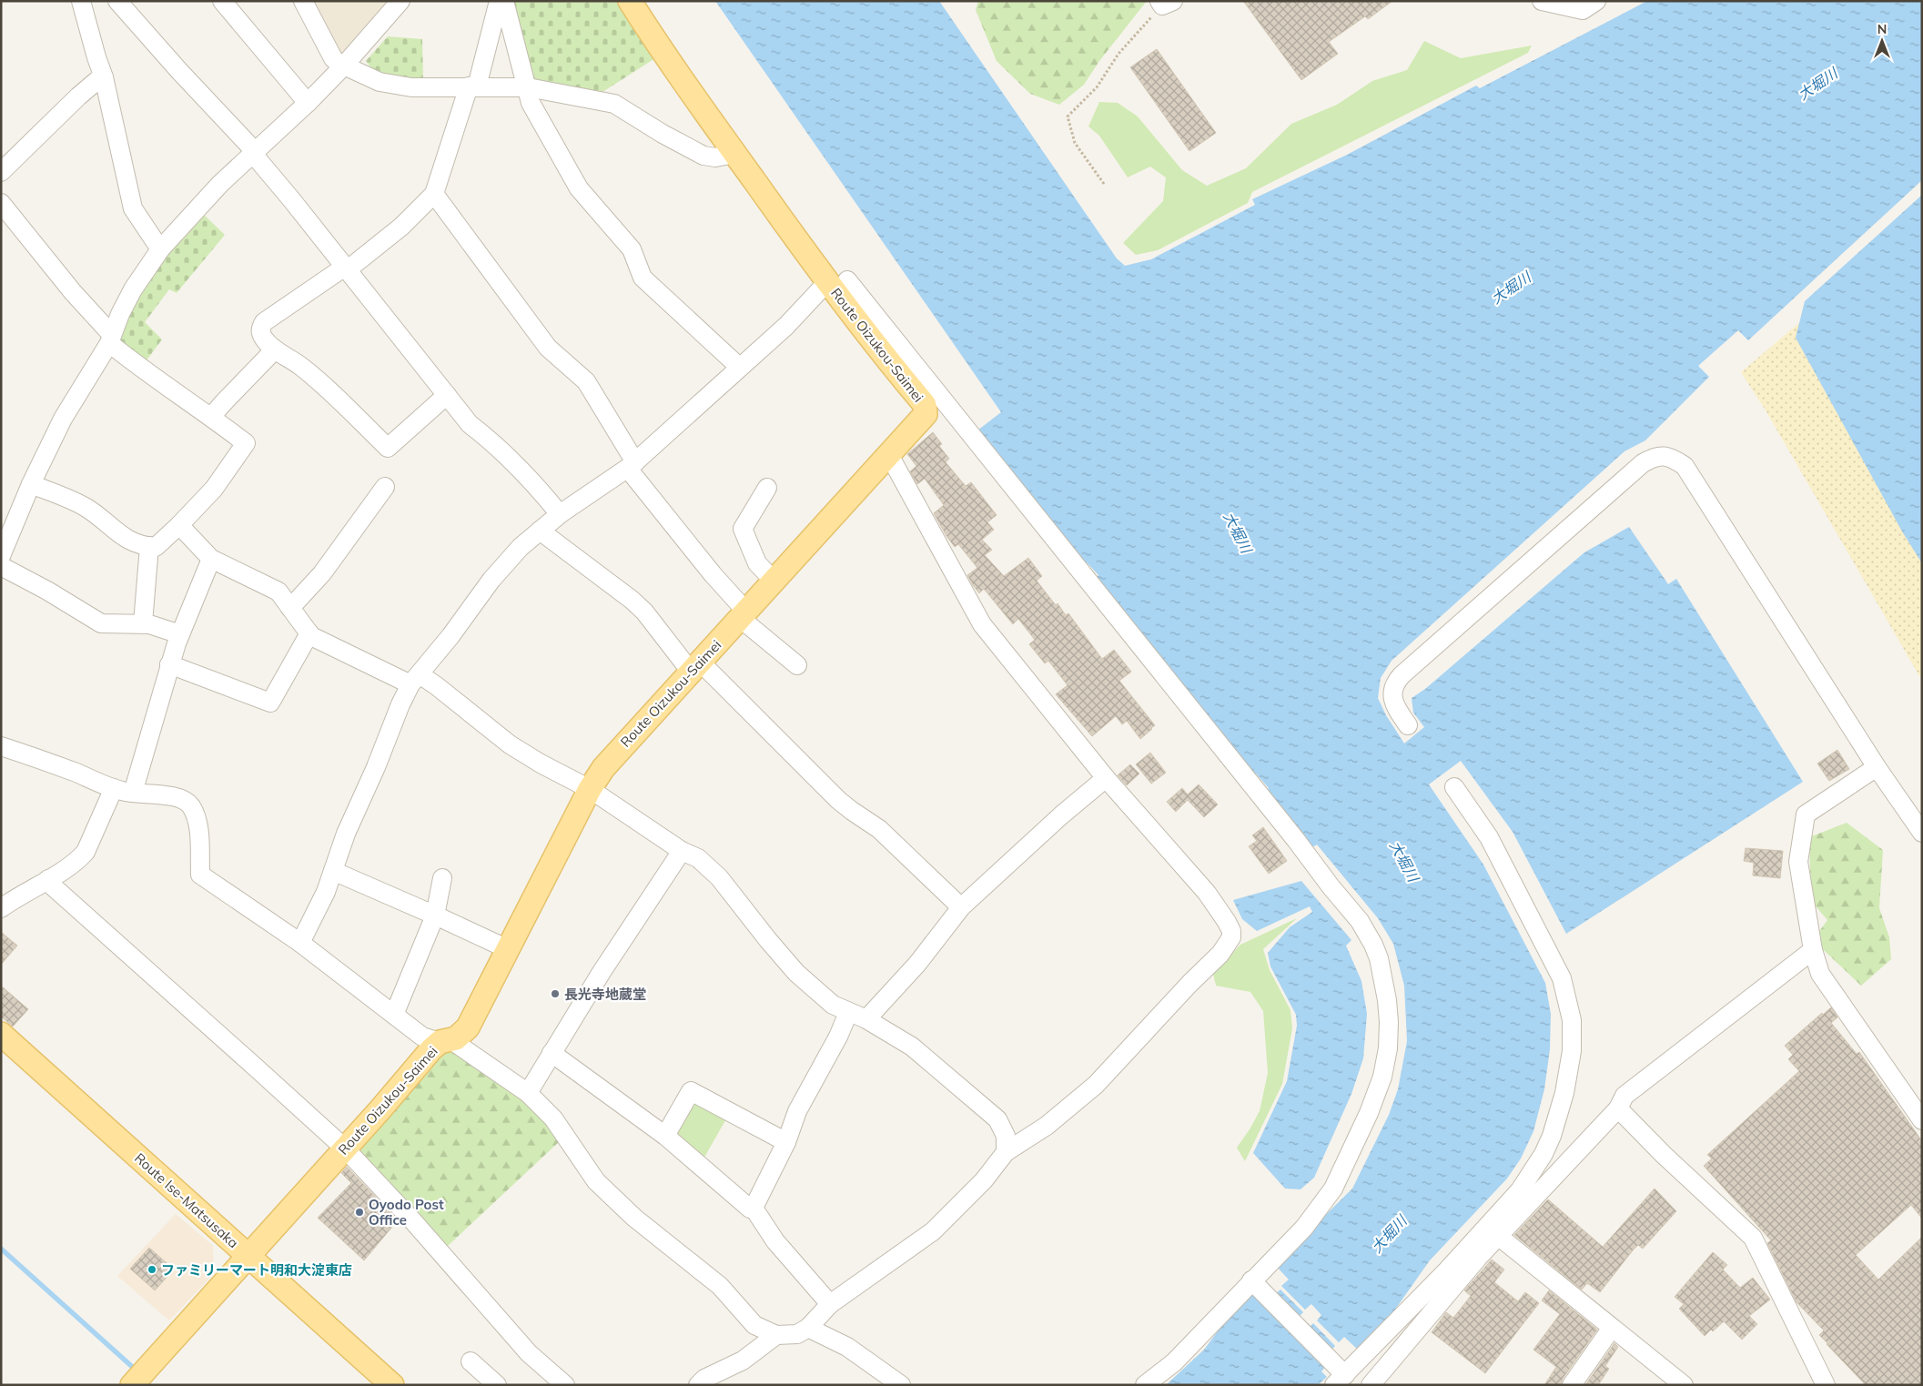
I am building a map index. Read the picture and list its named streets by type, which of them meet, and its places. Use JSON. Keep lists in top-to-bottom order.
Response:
{
  "streets": {
    "main road": ["Route Oizukou-Saimei", "Route Ise-Matsusaka"]
  },
  "crossings": [
    ["Route Oizukou-Saimei", "Route Ise-Matsusaka"]
  ],
  "water": ["大堀川"],
  "places": ["長光寺地蔵堂", "Oyodo Post Office", "ファミリーマート明和大淀東店"],
  "north": "top"
}
